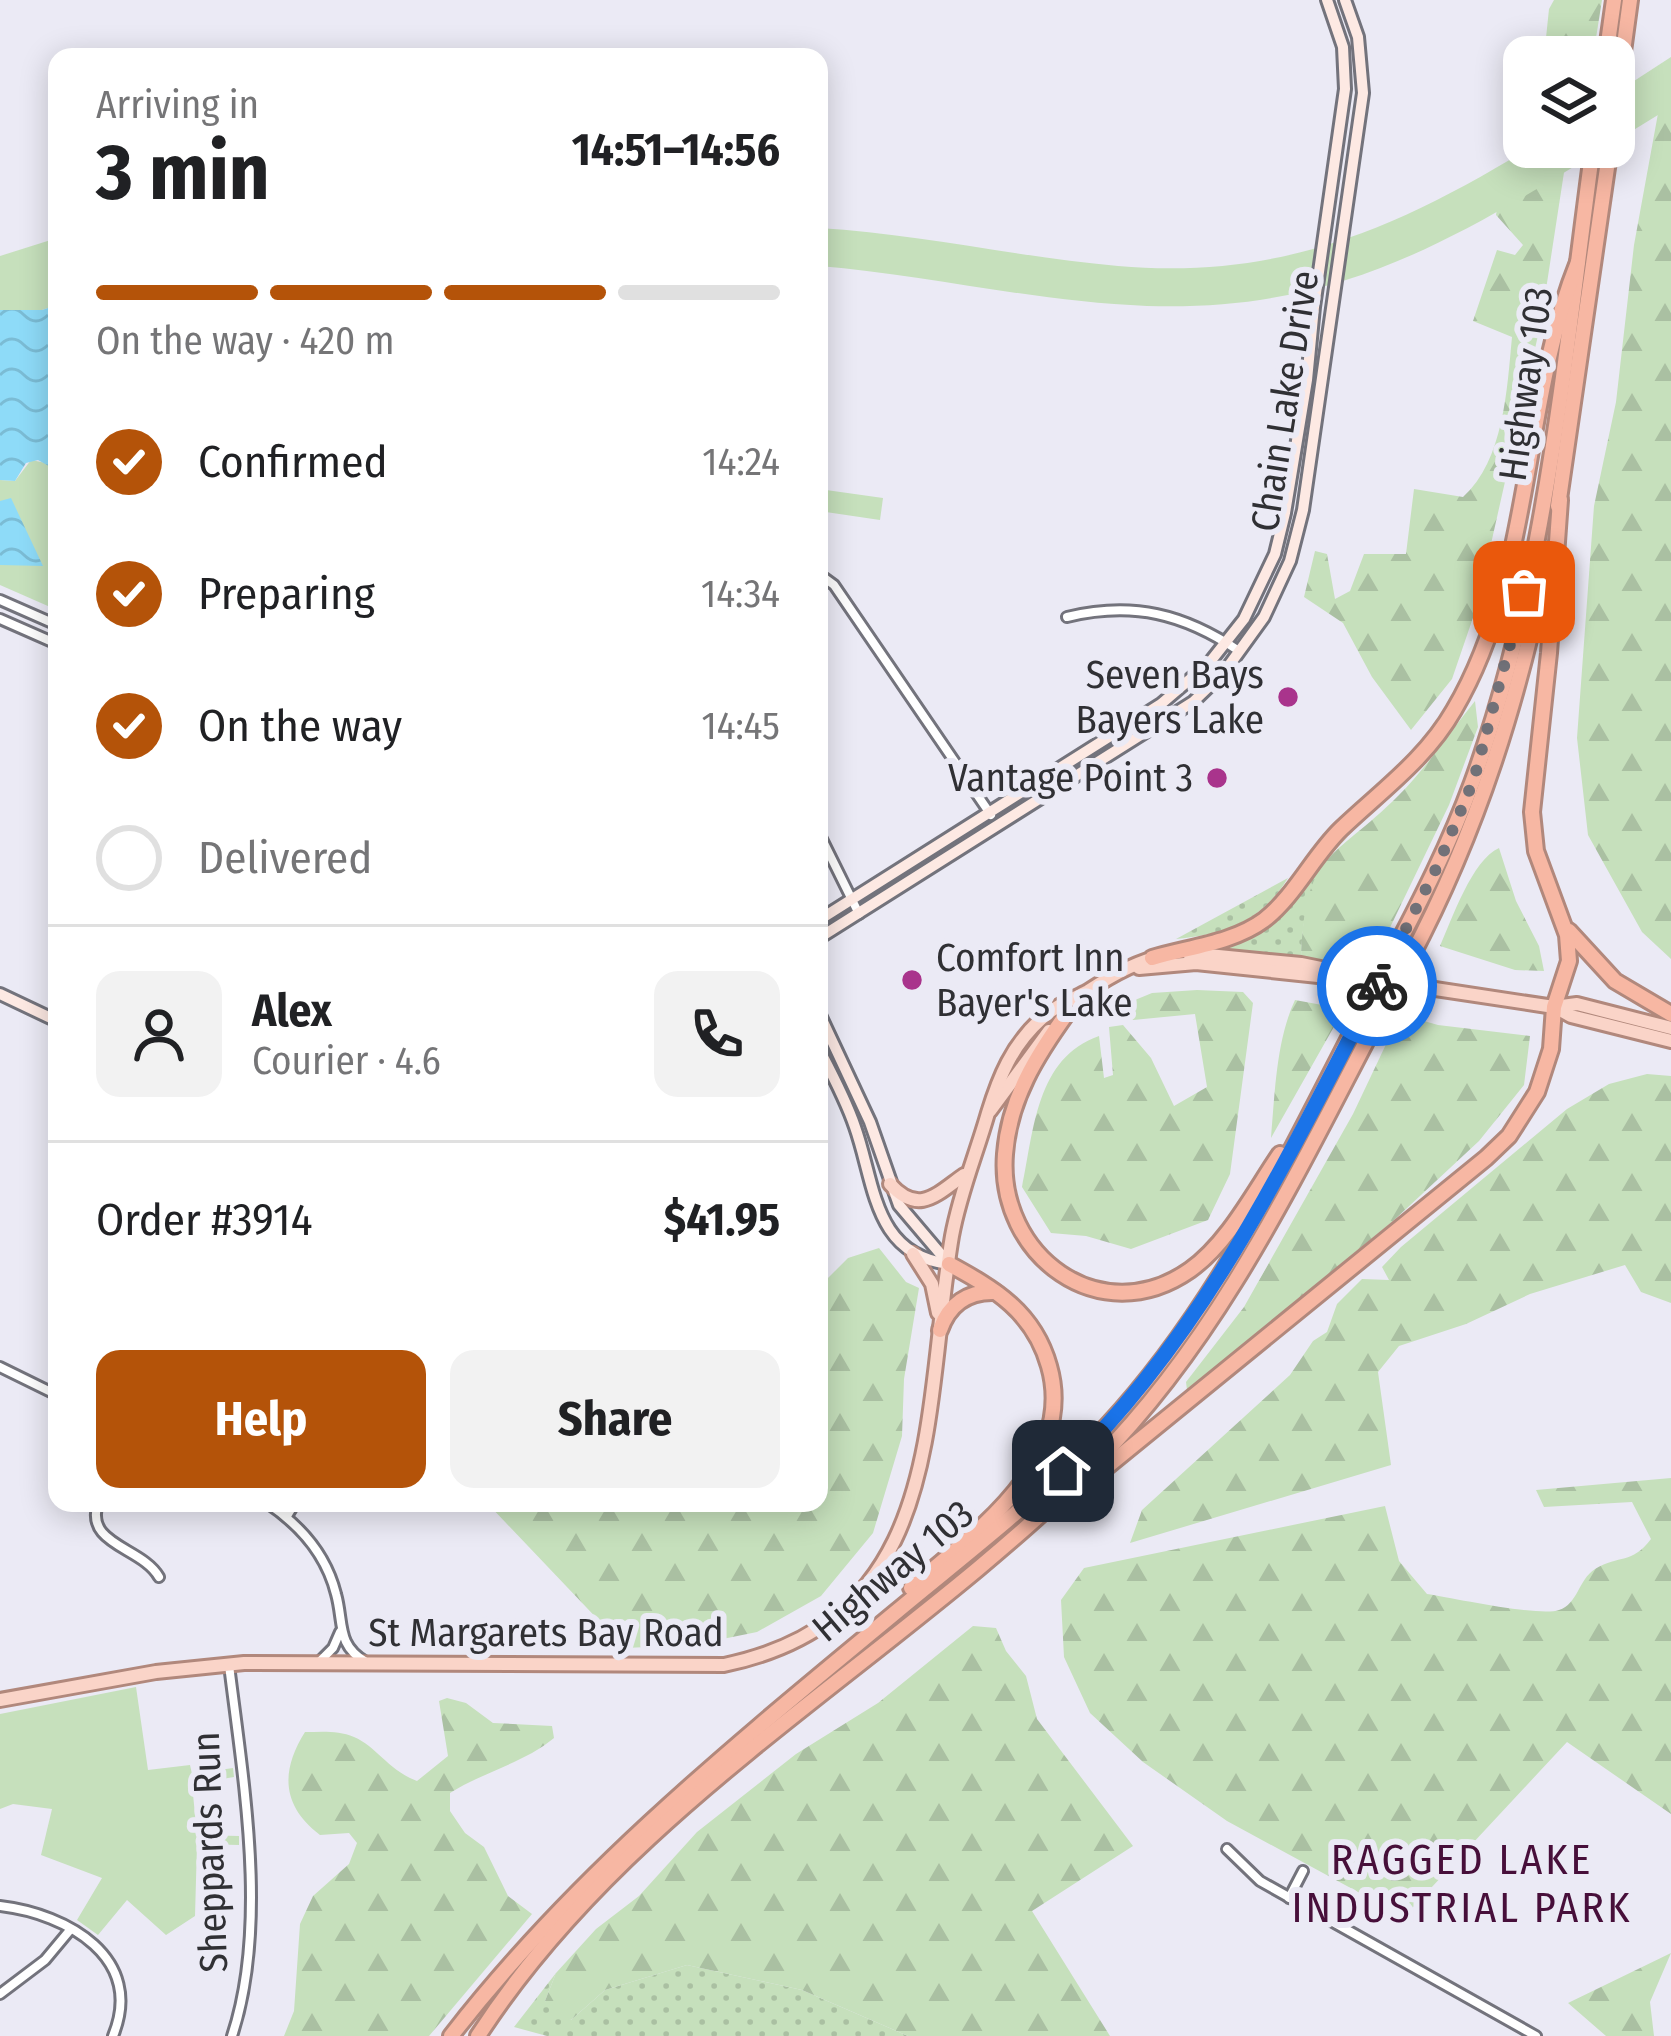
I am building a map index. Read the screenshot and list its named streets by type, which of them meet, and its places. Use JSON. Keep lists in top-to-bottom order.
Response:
{
  "streets": {
    "highway": ["Highway 103"],
    "main road": ["St Margarets Bay Road"],
    "street": ["Chain Lake Drive", "Sheppards Run"]
  },
  "crossings": [
    ["St Margarets Bay Road", "Sheppards Run"]
  ],
  "districts": ["RAGGED LAKE INDUSTRIAL PARK"],
  "places": ["Seven Bays Bayers Lake", "Vantage Point 3", "Comfort Inn Bayer's Lake"],
  "page": {
    "heading": ["3 min", "Arriving in", "14:51–14:56"],
    "panel": [
      "Alex",
      "Courier · 4.6",
      "Order #3914",
      "$41.95"
    ],
    "bar": "On the way · 420 m",
    "list": [
      ["Confirmed", "14:24"],
      ["Preparing", "14:34"],
      ["On the way", "14:45"],
      "Delivered"
    ],
    "buttons": ["Help", "Share"]
  }
}
